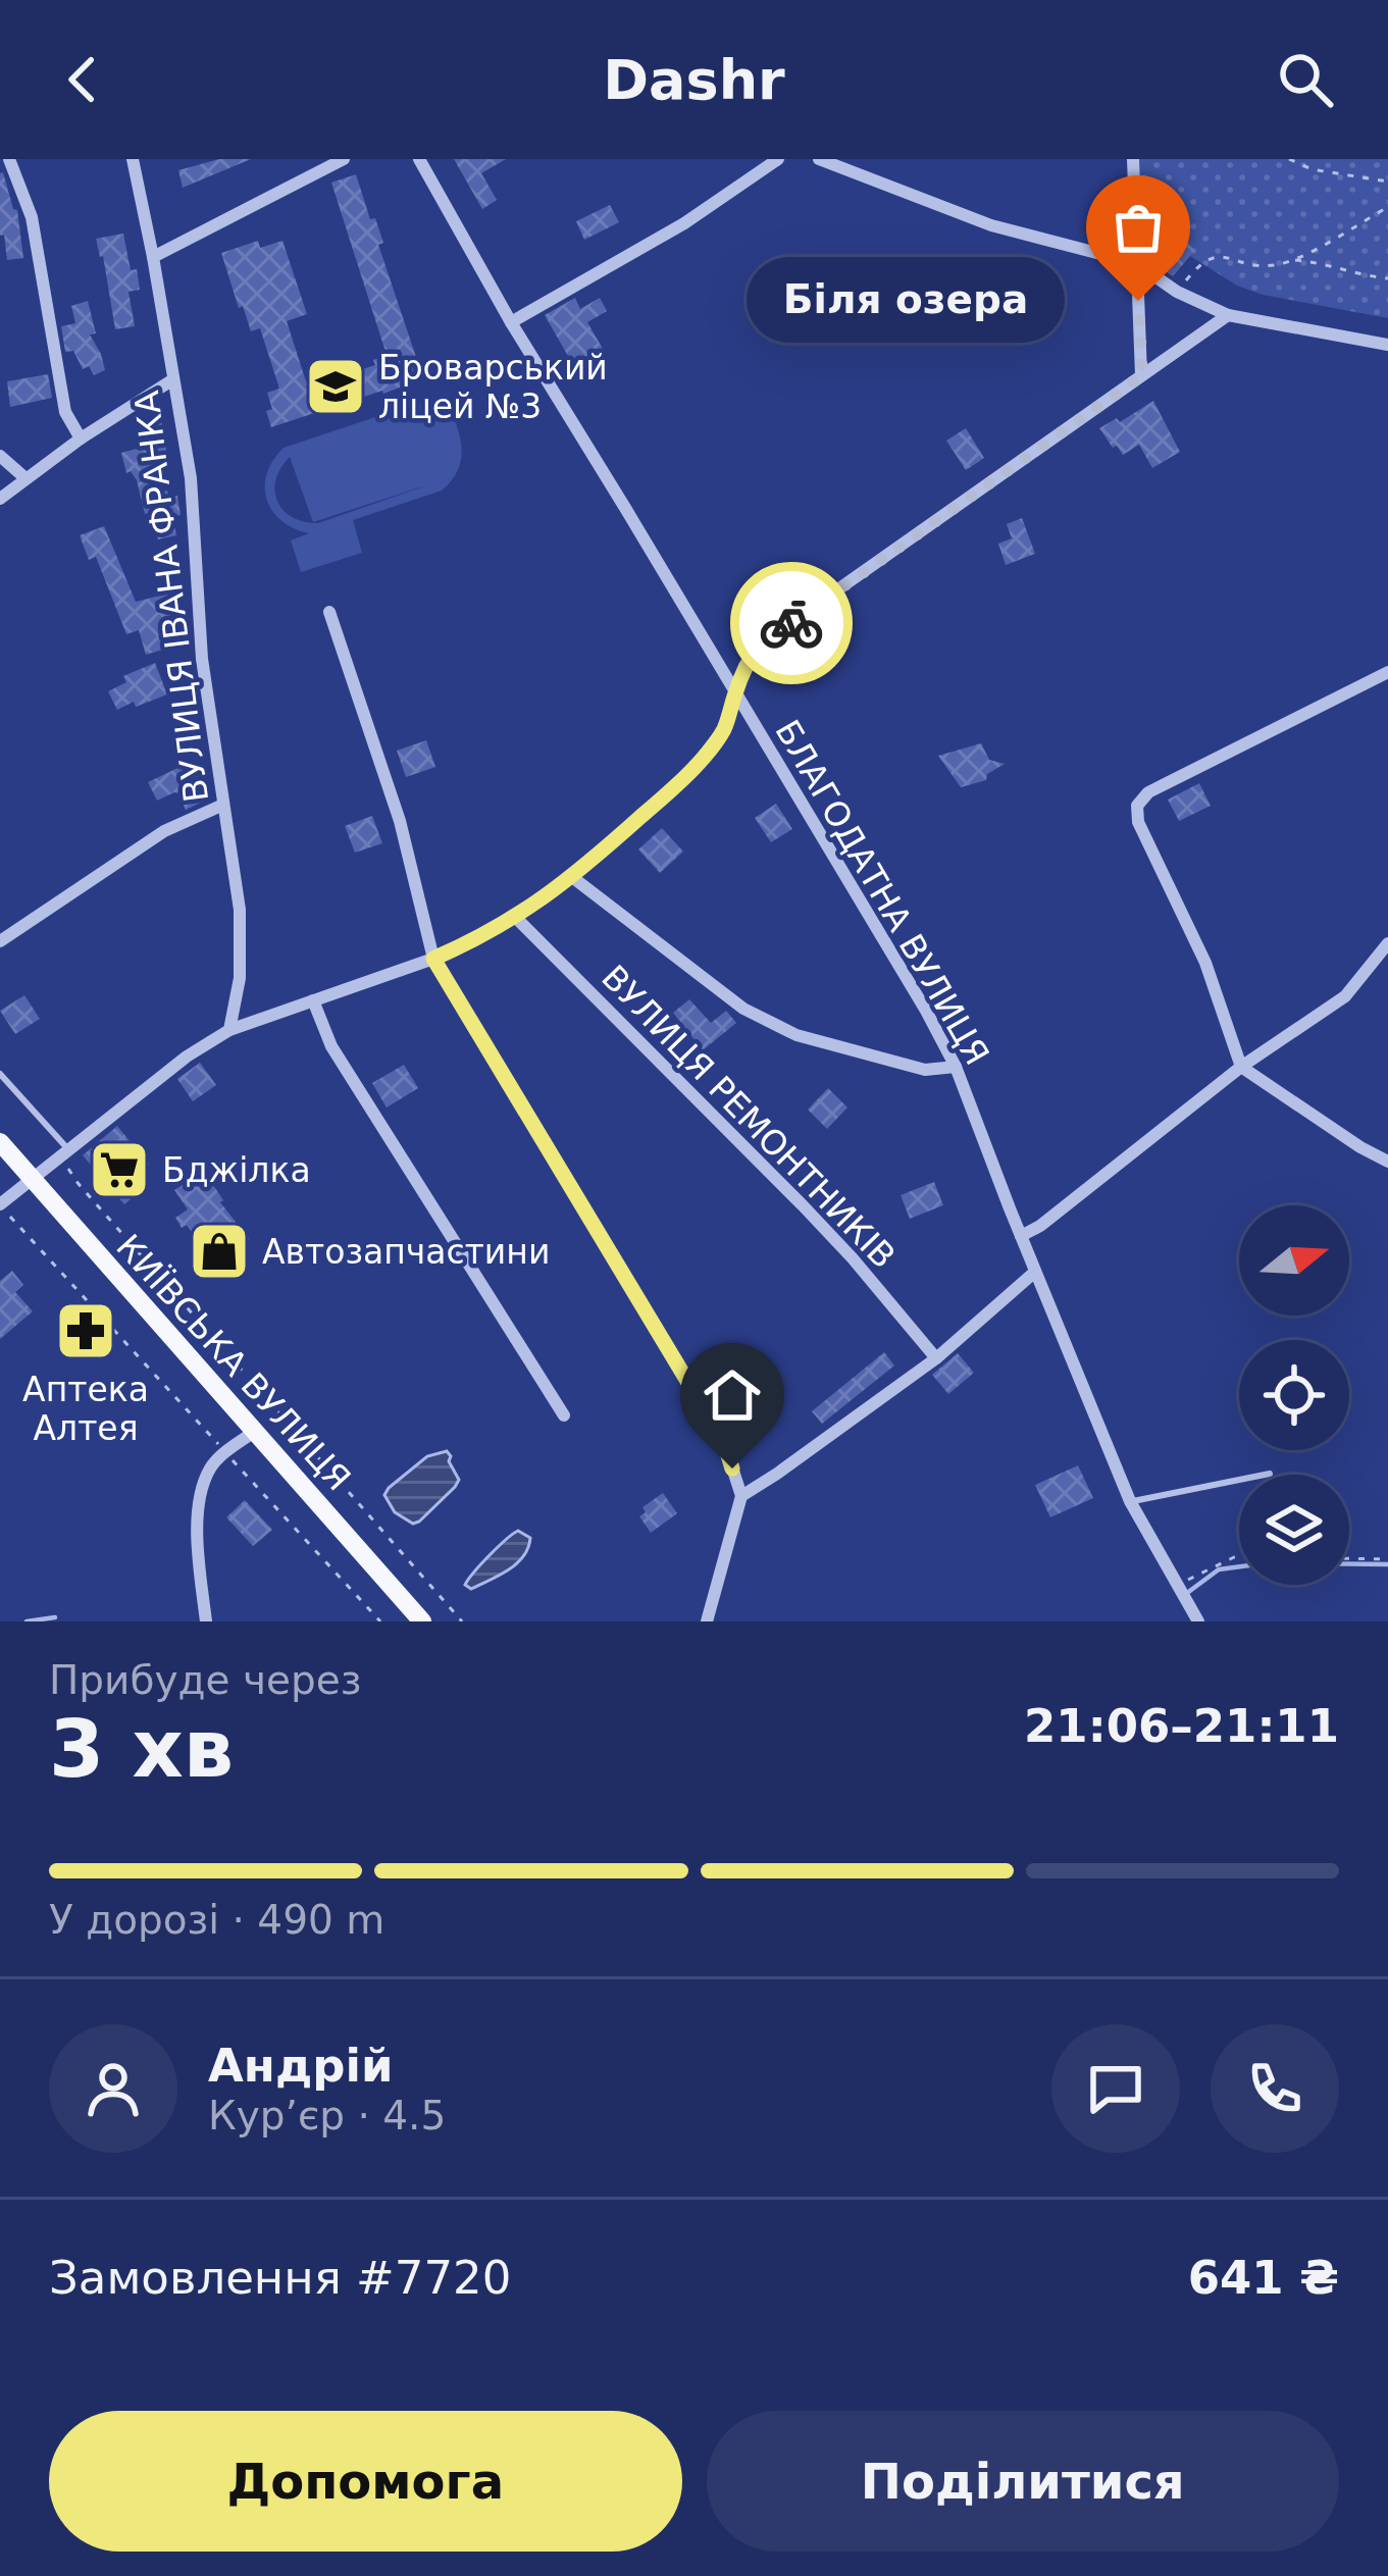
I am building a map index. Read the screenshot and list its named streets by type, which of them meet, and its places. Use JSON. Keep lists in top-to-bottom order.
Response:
{
  "streets": {
    "main road": ["КИЇВСЬКА ВУЛИЦЯ"],
    "street": ["ВУЛИЦЯ ІВАНА ФРАНКА", "БЛАГОДАТНА ВУЛИЦЯ", "ВУЛИЦЯ РЕМОНТНИКІВ"]
  },
  "places": {
    "other": ["Біля озера"],
    "school or university": ["Броварський ліцей №3"],
    "supermarket": ["Бджілка"],
    "shop": ["Автозапчастини"],
    "pharmacy": ["Аптека Алтея"]
  },
  "north": "right",
  "page": {
    "header": "Dashr",
    "bubble": "Біля озера",
    "heading": ["3 хв", "Прибуде через", "21:06–21:11"],
    "panel": [
      "Андрій",
      "Кур’єр · 4.5",
      "Замовлення #7720",
      "641 ₴"
    ],
    "bar": "У дорозі · 490 m",
    "buttons": ["Допомога", "Поділитися"]
  }
}
